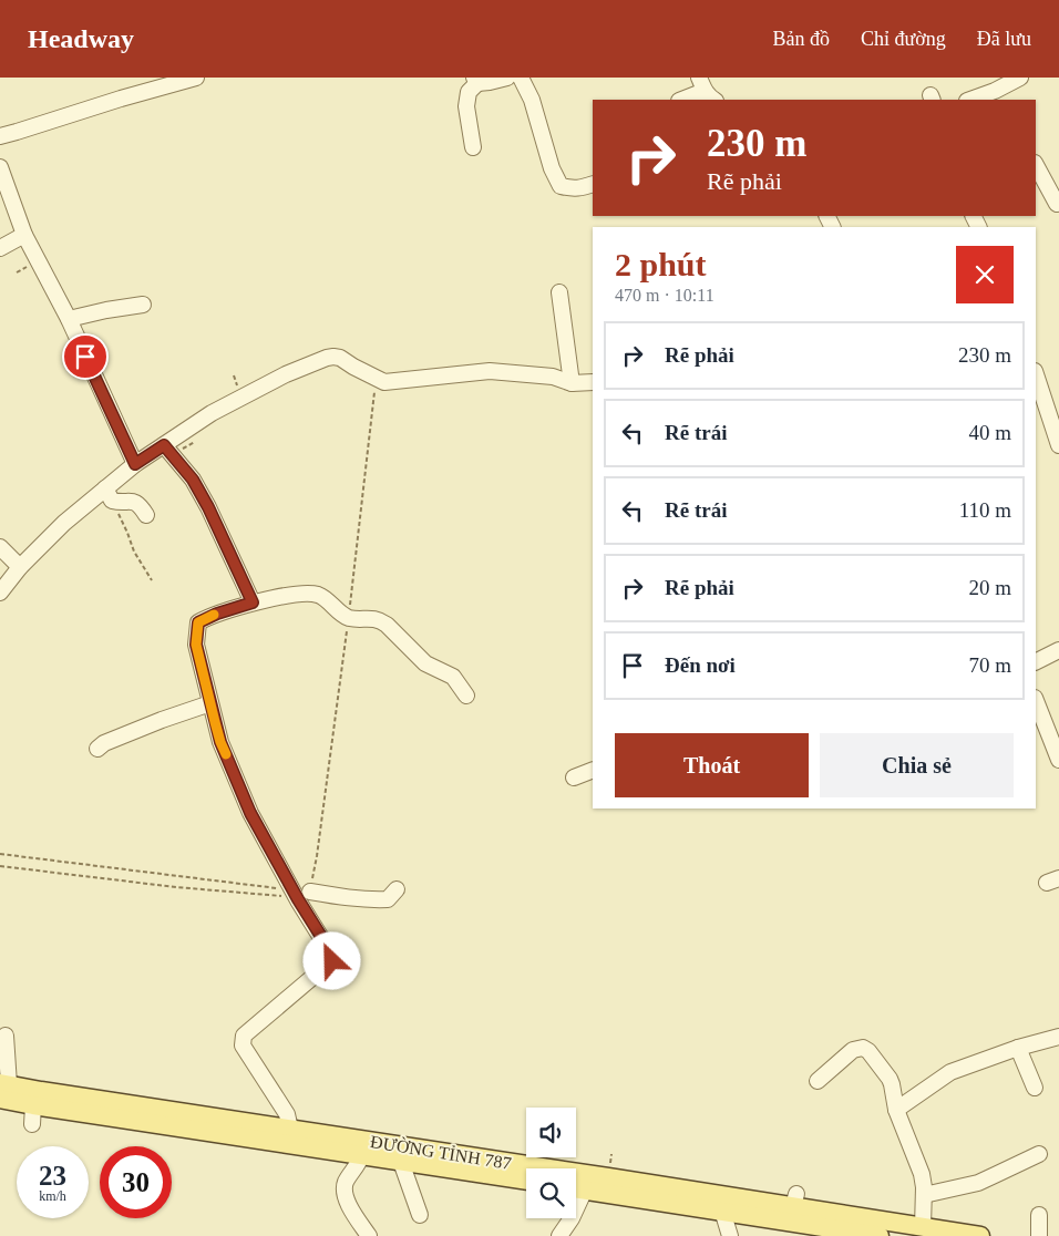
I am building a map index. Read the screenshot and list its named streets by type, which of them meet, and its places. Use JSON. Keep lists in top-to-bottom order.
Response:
{
  "streets": {
    "main road": ["ĐƯỜNG TỈNH 787"]
  },
  "page": {
    "header": "Headway",
    "nav": ["Bản đồ", "Chỉ đường", "Đã lưu"],
    "turn": ["230 m", "Rẽ phải"],
    "heading": ["2 phút", "470 m · 10:11"],
    "list": [
      {
        "name": "Rẽ phải",
        "value": "230 m"
      },
      {
        "name": "Rẽ trái",
        "value": "40 m"
      },
      {
        "name": "Rẽ trái",
        "value": "110 m"
      },
      {
        "name": "Rẽ phải",
        "value": "20 m"
      },
      {
        "name": "Đến nơi",
        "value": "70 m"
      }
    ],
    "buttons": ["Thoát", "Chia sẻ"],
    "speed": "23 km/h",
    "limit": "30"
  }
}
